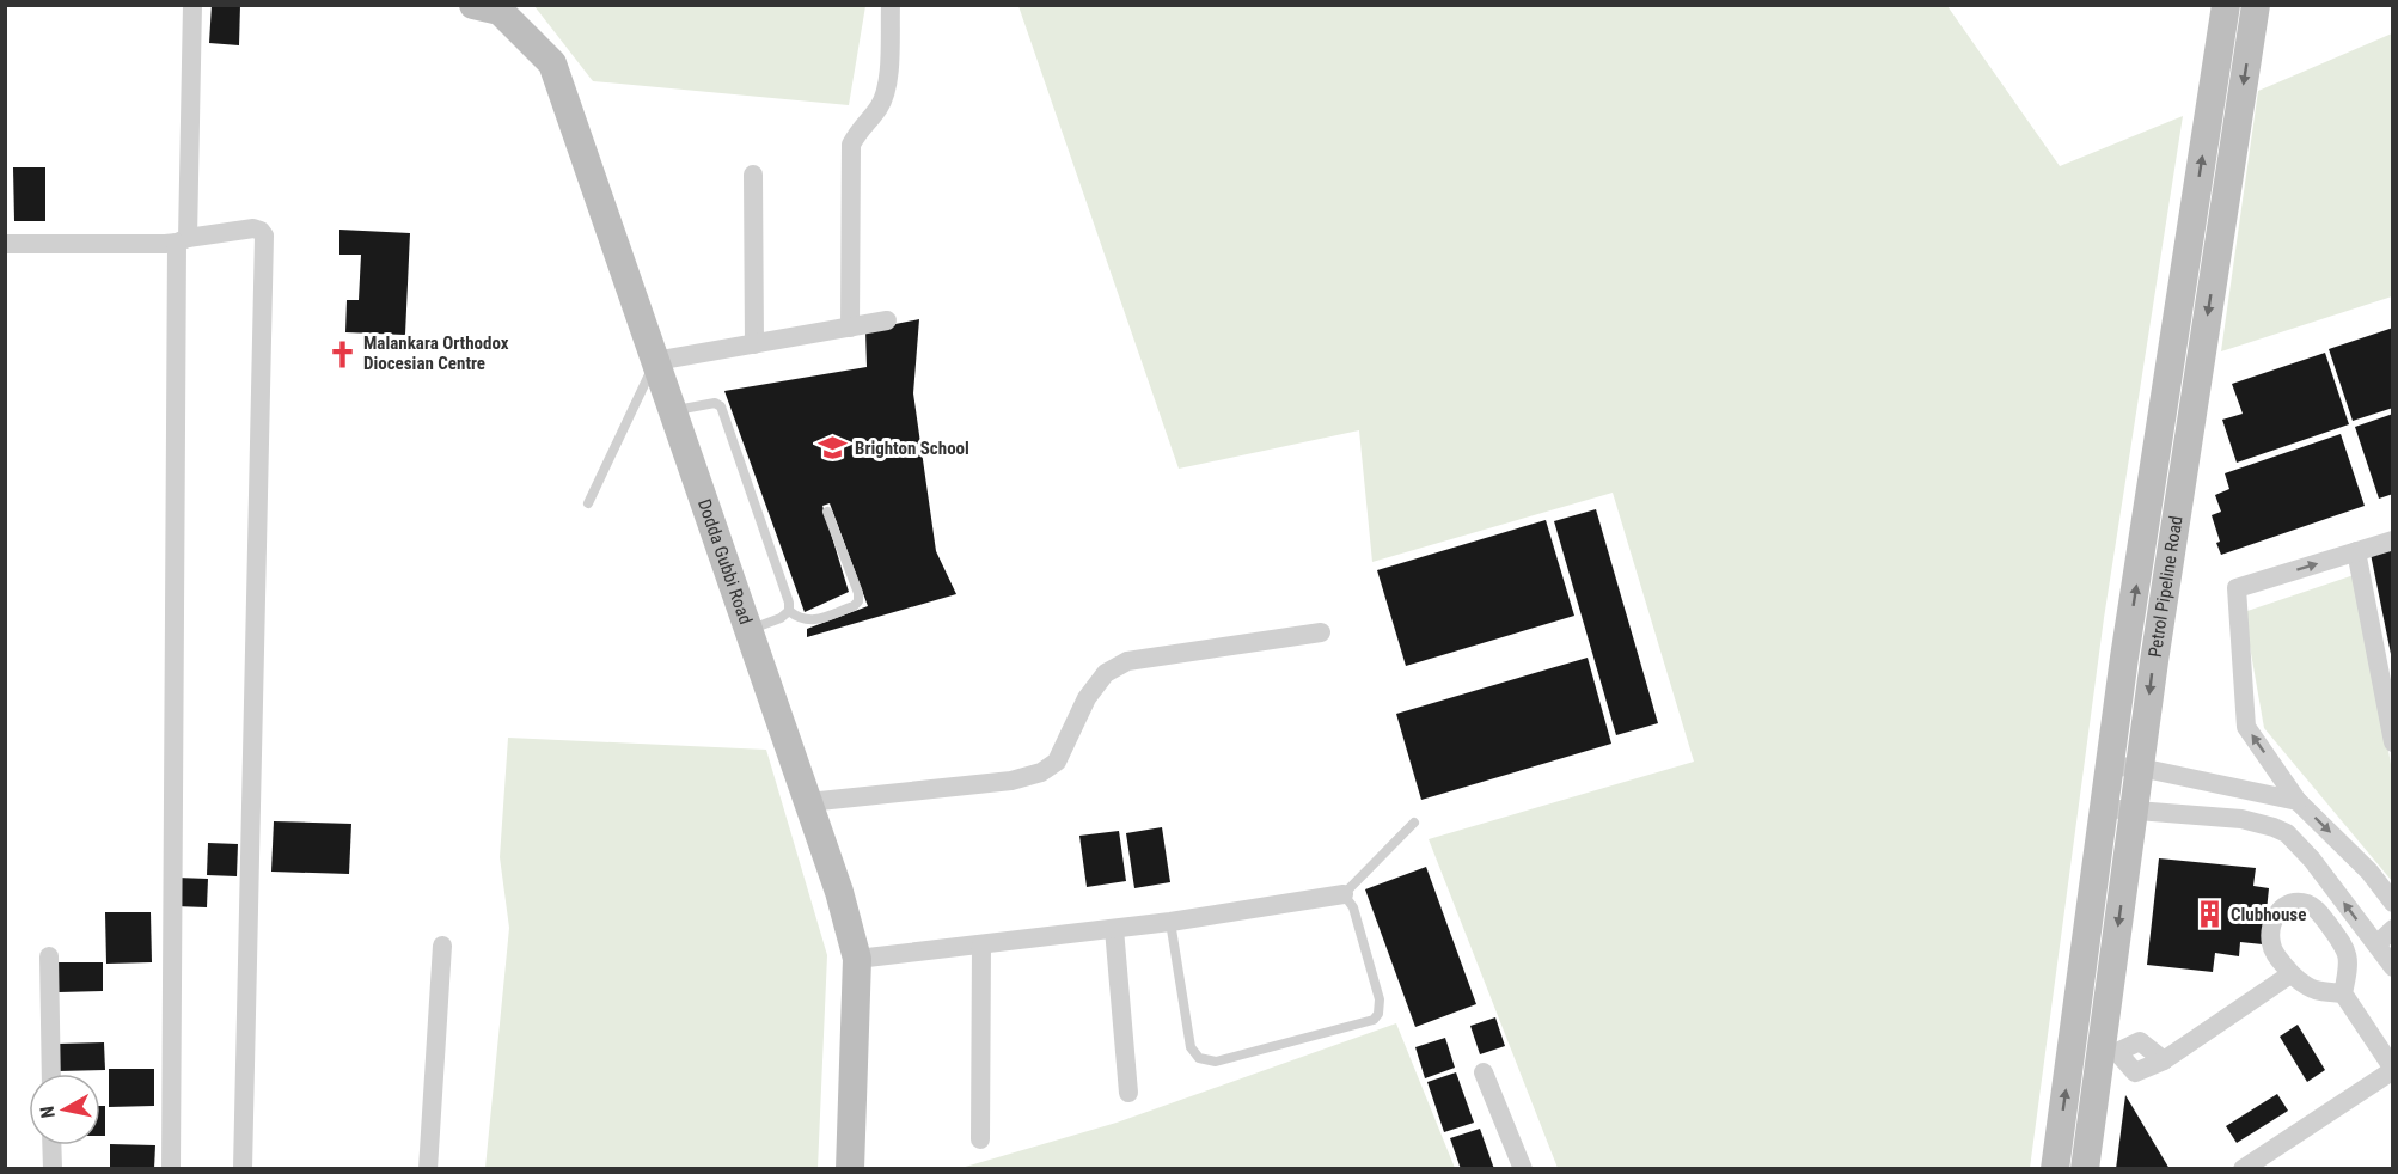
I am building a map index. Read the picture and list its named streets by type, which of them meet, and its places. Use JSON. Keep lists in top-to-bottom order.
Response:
{
  "streets": {
    "main road": ["Dodda Gubbi Road", "Petrol Pipeline Road"]
  },
  "places": {
    "church": ["Malankara Orthodox Diocesian Centre"],
    "school or university": ["Brighton School"],
    "building": ["Clubhouse"]
  },
  "north": "left"
}
